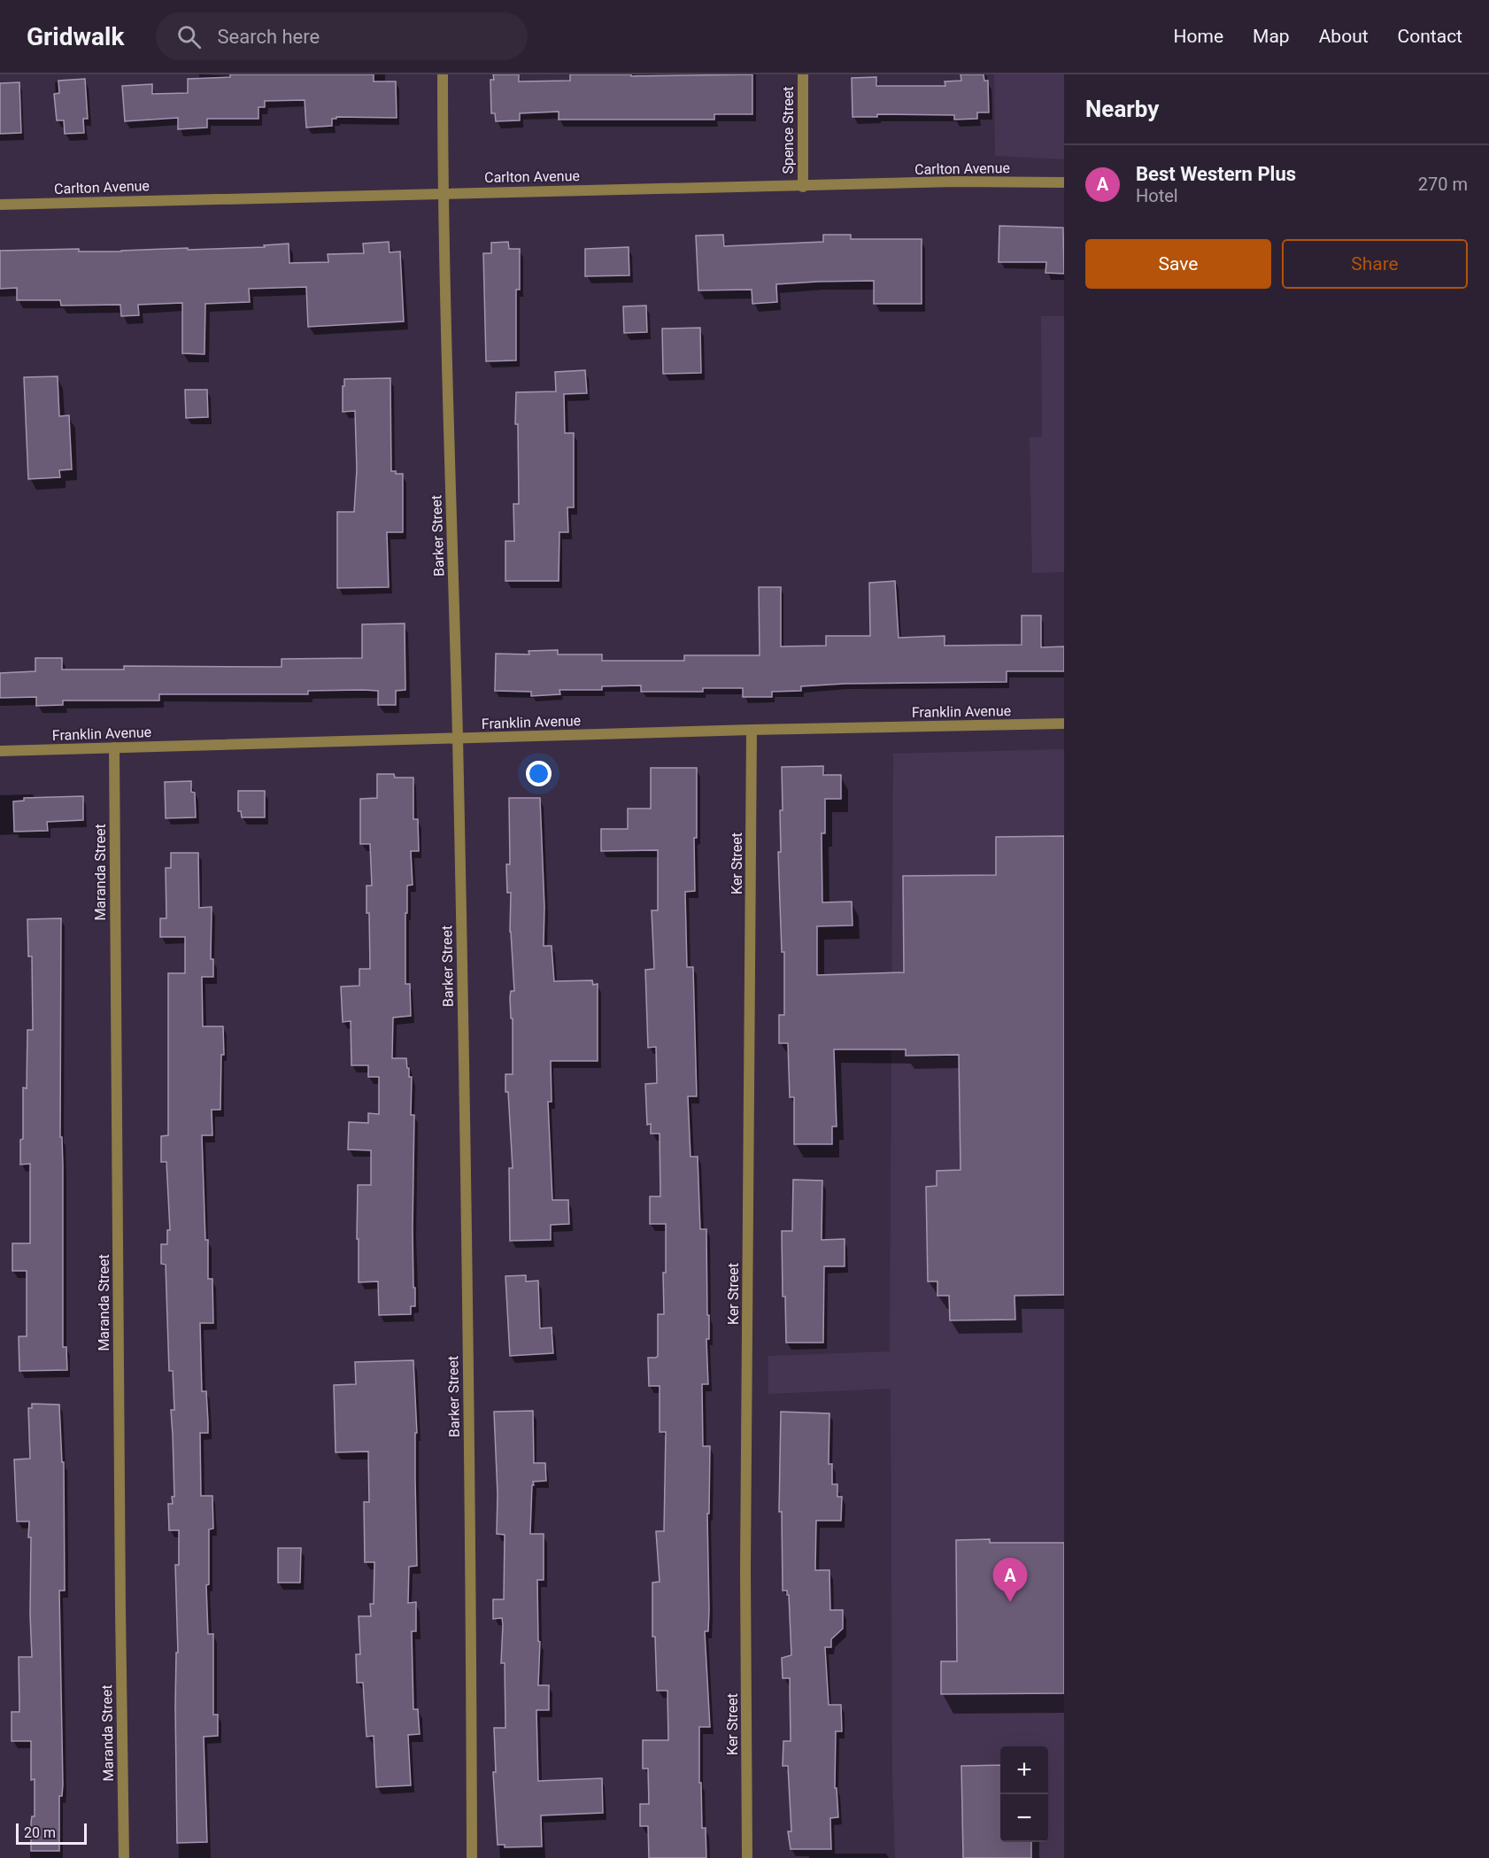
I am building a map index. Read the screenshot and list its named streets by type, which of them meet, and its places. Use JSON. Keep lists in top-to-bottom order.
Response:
{
  "streets": {
    "street": [
      "Spence Street",
      "Carlton Avenue",
      "Barker Street",
      "Franklin Avenue",
      "Ker Street",
      "Maranda Street"
    ]
  },
  "crossings": [
    ["Spence Street", "Carlton Avenue"],
    ["Carlton Avenue", "Barker Street"],
    ["Barker Street", "Franklin Avenue"],
    ["Franklin Avenue", "Ker Street"],
    ["Franklin Avenue", "Maranda Street"]
  ],
  "scale_bar": "20 m",
  "page": {
    "header": "Gridwalk",
    "search": "Search here",
    "nav": [
      "Home",
      "Map",
      "About",
      "Contact"
    ],
    "heading": "Nearby",
    "list": [
      {
        "mark": "A",
        "name": "Best Western Plus",
        "note": "Hotel",
        "value": "270 m"
      }
    ],
    "buttons": ["Save", "Share"],
    "pins": "A",
    "map_buttons": ["+", "−"],
    "scale": "20 m"
  }
}
